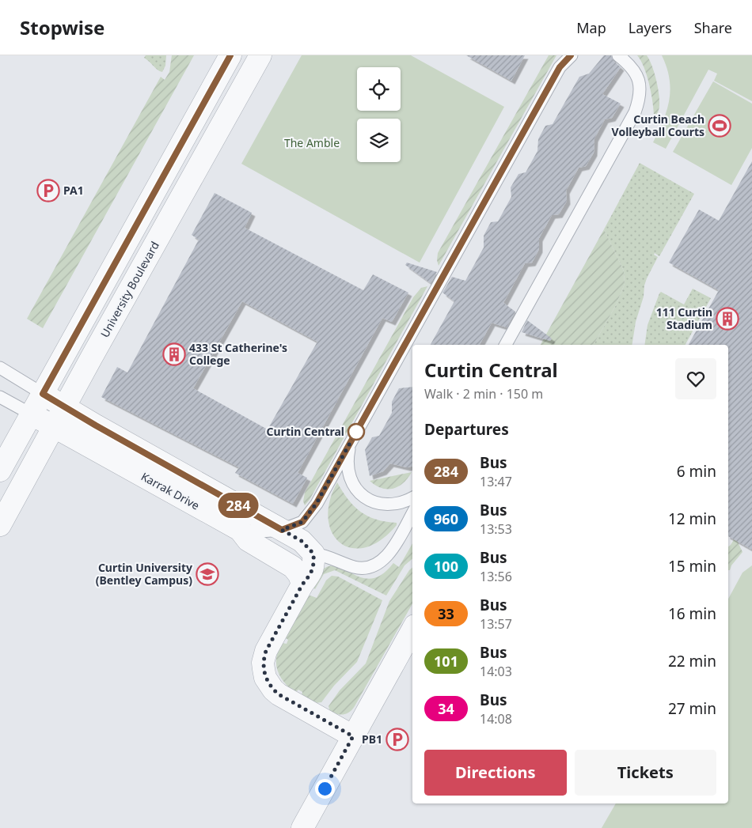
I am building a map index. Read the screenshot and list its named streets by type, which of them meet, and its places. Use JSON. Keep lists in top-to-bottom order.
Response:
{
  "streets": {
    "street": ["University Boulevard", "Karrak Drive"]
  },
  "crossings": [
    ["University Boulevard", "Karrak Drive"]
  ],
  "parks": ["The Amble"],
  "places": {
    "sports": ["Curtin Beach Volleyball Courts"],
    "parking": ["PA1", "PB1"],
    "building": ["111 Curtin Stadium", "433 St Catherine's College"],
    "other": ["Curtin Central"],
    "school or university": ["Curtin University (Bentley Campus)"]
  },
  "lines": ["bus line 284"],
  "page": {
    "header": "Stopwise",
    "nav": ["Map", "Layers", "Share"],
    "on_map": "284",
    "heading": [
      ["Curtin Central", "Walk · 2 min · 150 m"],
      "Departures"
    ],
    "list": [
      {
        "mark": "284",
        "name": "Bus",
        "note": "13:47",
        "value": "6 min"
      },
      {
        "mark": "960",
        "name": "Bus",
        "note": "13:53",
        "value": "12 min"
      },
      {
        "mark": "100",
        "name": "Bus",
        "note": "13:56",
        "value": "15 min"
      },
      {
        "mark": "33",
        "name": "Bus",
        "note": "13:57",
        "value": "16 min"
      },
      {
        "mark": "101",
        "name": "Bus",
        "note": "14:03",
        "value": "22 min"
      },
      {
        "mark": "34",
        "name": "Bus",
        "note": "14:08",
        "value": "27 min"
      }
    ],
    "buttons": ["Directions", "Tickets"]
  }
}
